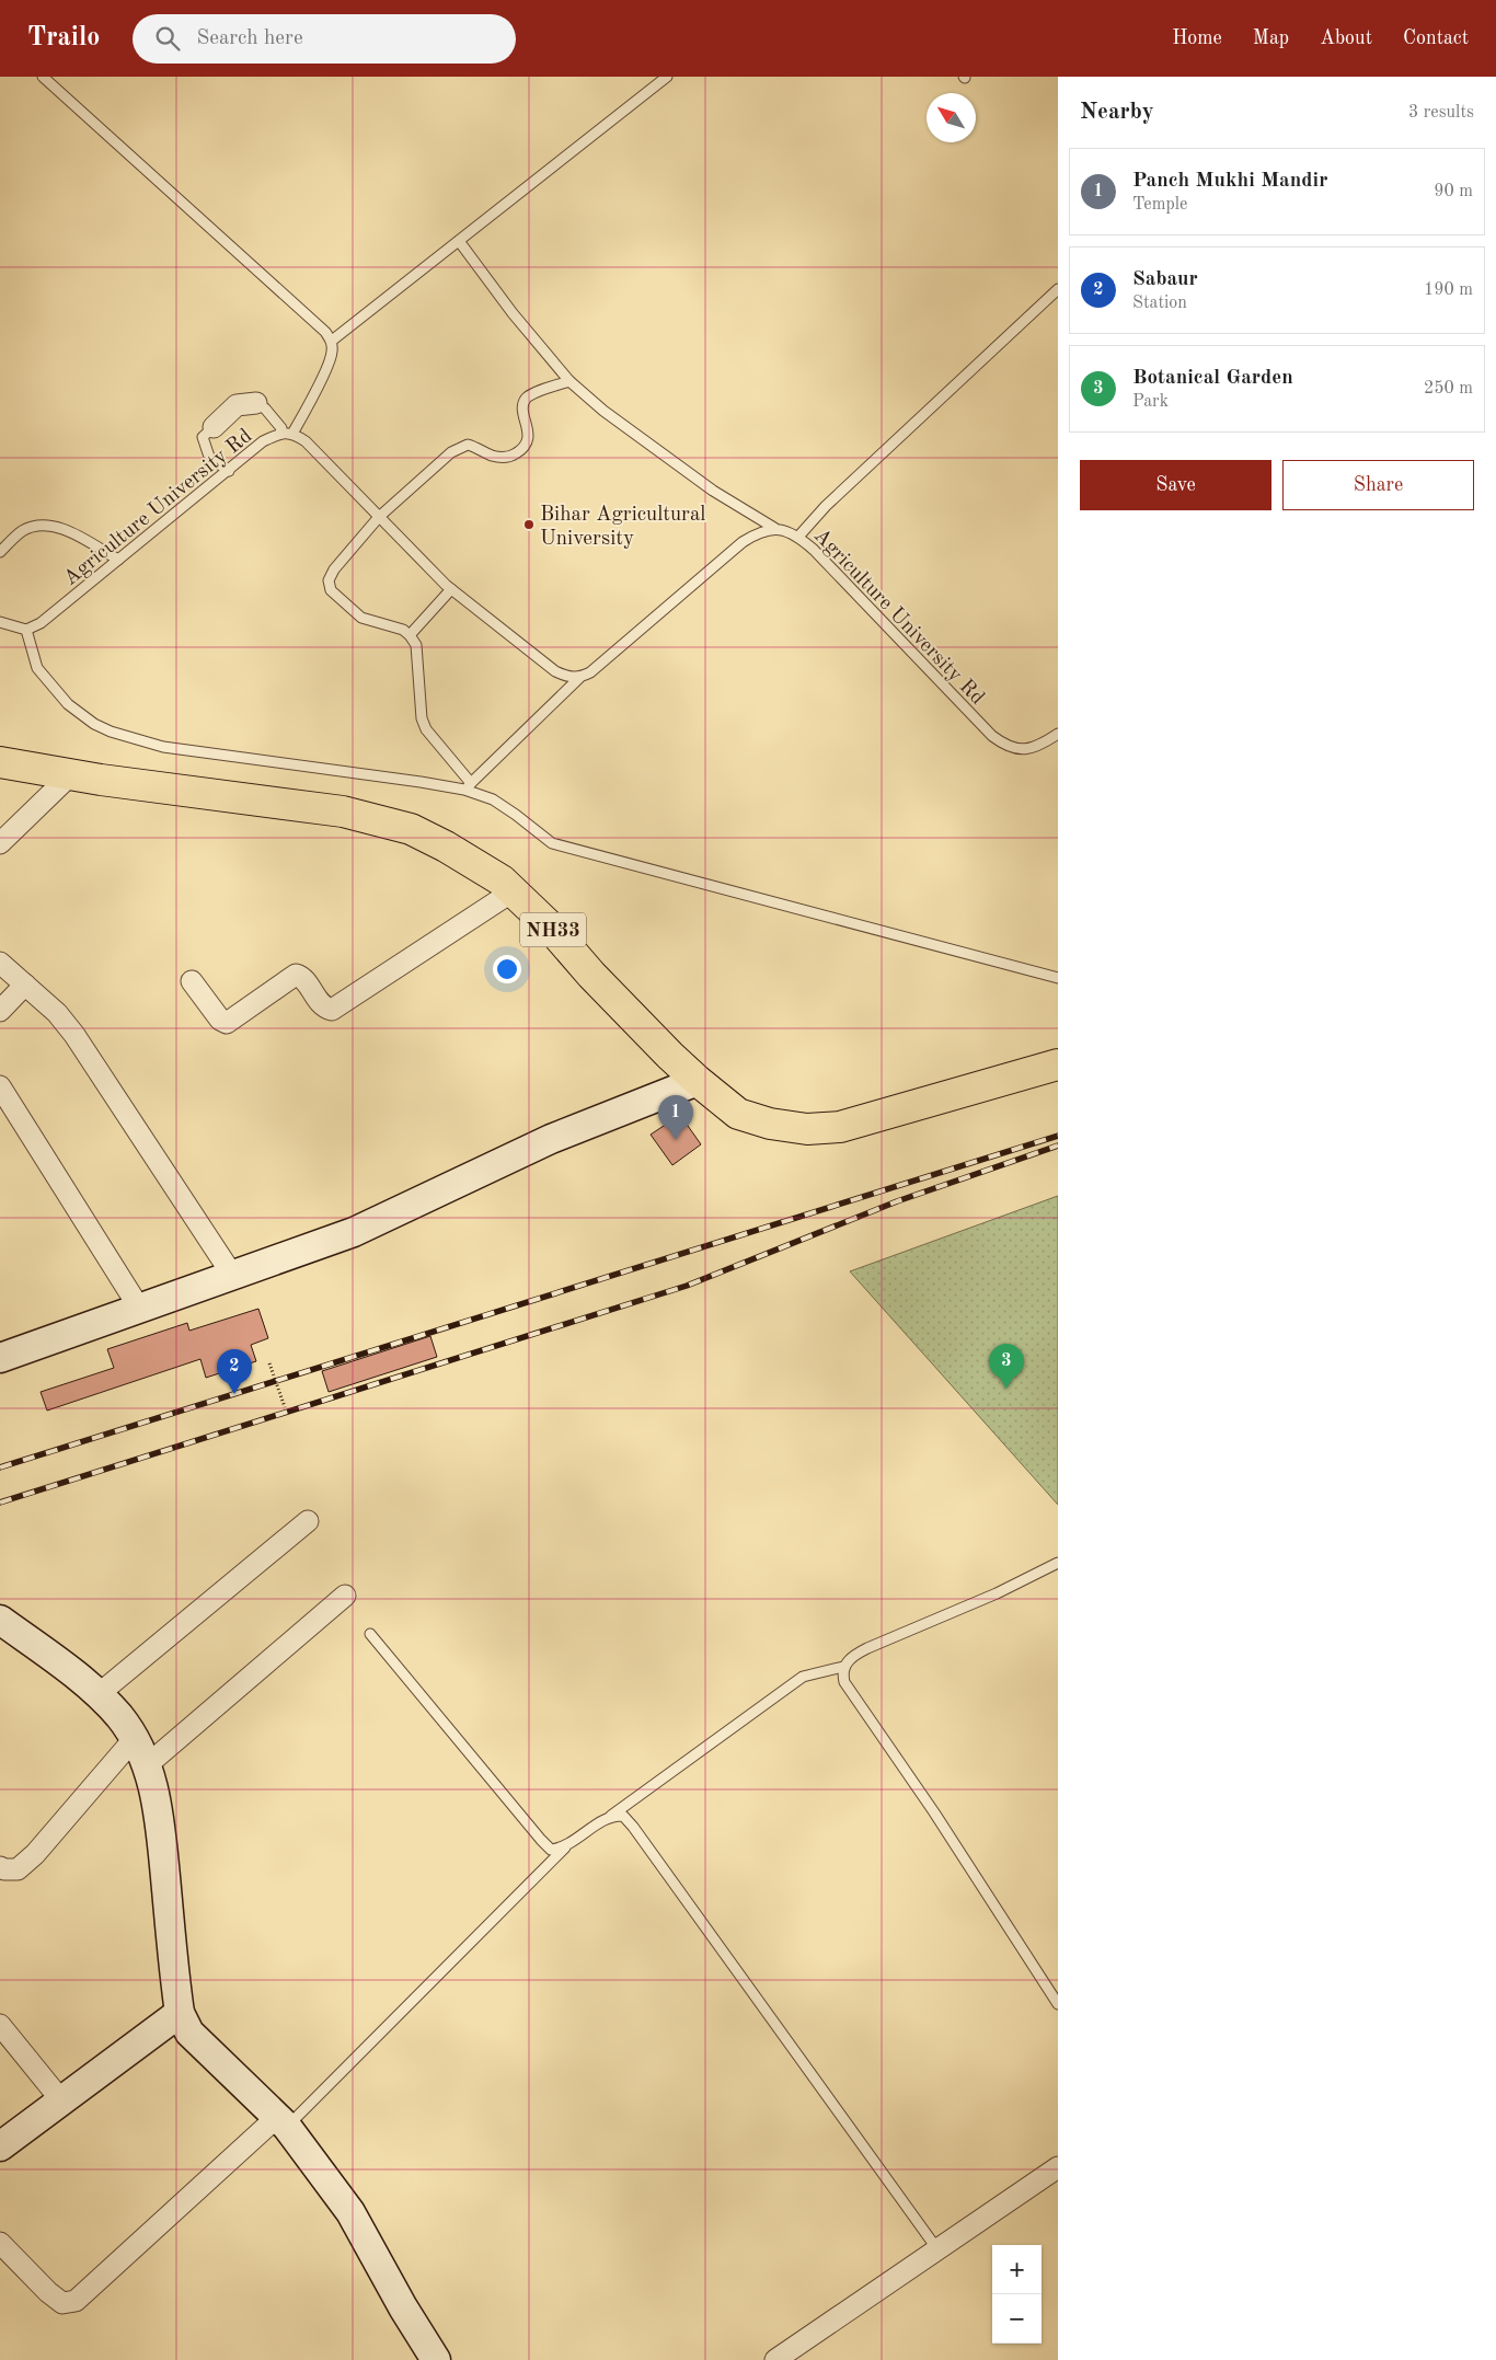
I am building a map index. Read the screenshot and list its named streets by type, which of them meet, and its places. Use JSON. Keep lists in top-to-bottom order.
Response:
{
  "streets": {
    "highway": ["NH33"],
    "lane": ["Agriculture University Rd"]
  },
  "places": ["Bihar Agricultural University"],
  "north": "top left",
  "page": {
    "header": "Trailo",
    "search": "Search here",
    "nav": [
      "Home",
      "Map",
      "About",
      "Contact"
    ],
    "heading": ["Nearby", "3 results"],
    "list": [
      {
        "mark": "1",
        "name": "Panch Mukhi Mandir",
        "note": "Temple",
        "value": "90 m"
      },
      {
        "mark": "2",
        "name": "Sabaur",
        "note": "Station",
        "value": "190 m"
      },
      {
        "mark": "3",
        "name": "Botanical Garden",
        "note": "Park",
        "value": "250 m"
      }
    ],
    "buttons": ["Save", "Share"],
    "pins": ["1", "3", "2"],
    "map_buttons": ["+", "−"]
  }
}
